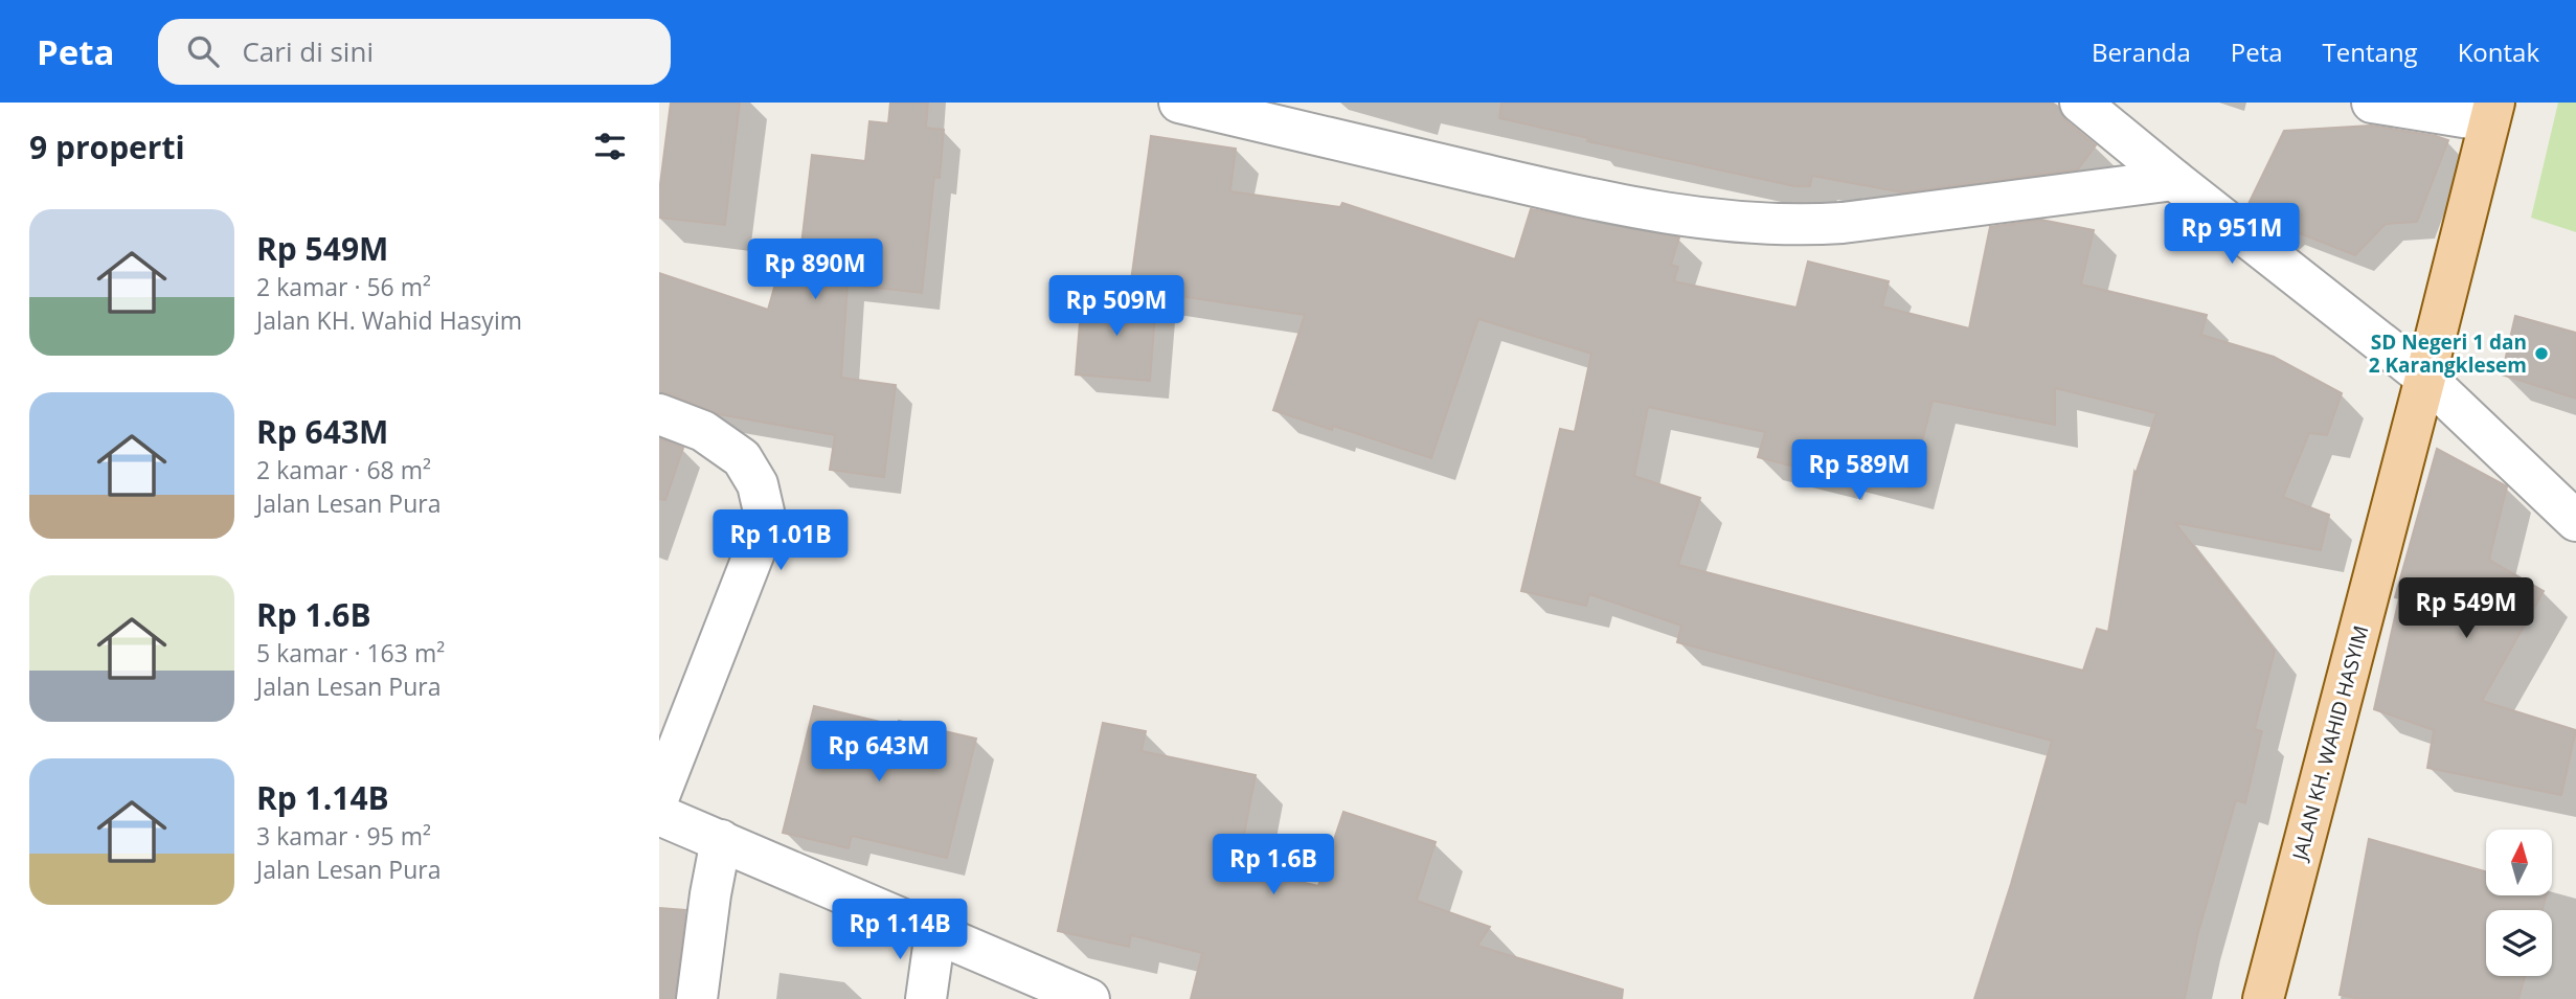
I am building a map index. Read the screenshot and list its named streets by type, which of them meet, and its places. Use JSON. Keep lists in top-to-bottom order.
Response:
{
  "streets": {
    "main road": ["JALAN KH. WAHID HASYIM"]
  },
  "places": ["SD Negeri 1 dan 2 Karangklesem"],
  "north": "top",
  "page": {
    "header": "Peta",
    "search": "Cari di sini",
    "nav": [
      "Beranda",
      "Peta",
      "Tentang",
      "Kontak"
    ],
    "heading": "9 properti",
    "list": [
      {
        "name": "Rp 549M",
        "note": "2 kamar · 56 m² · Jalan KH. Wahid Hasyim"
      },
      {
        "name": "Rp 643M",
        "note": "2 kamar · 68 m² · Jalan Lesan Pura"
      },
      {
        "name": "Rp 1.6B",
        "note": "5 kamar · 163 m² · Jalan Lesan Pura"
      },
      {
        "name": "Rp 1.14B",
        "note": "3 kamar · 95 m² · Jalan Lesan Pura"
      }
    ],
    "price": [
      "Rp 951M",
      "Rp 890M",
      "Rp 509M",
      "Rp 589M",
      "Rp 1.01B",
      "Rp 549M",
      "Rp 643M",
      "Rp 1.6B",
      "Rp 1.14B"
    ]
  }
}
